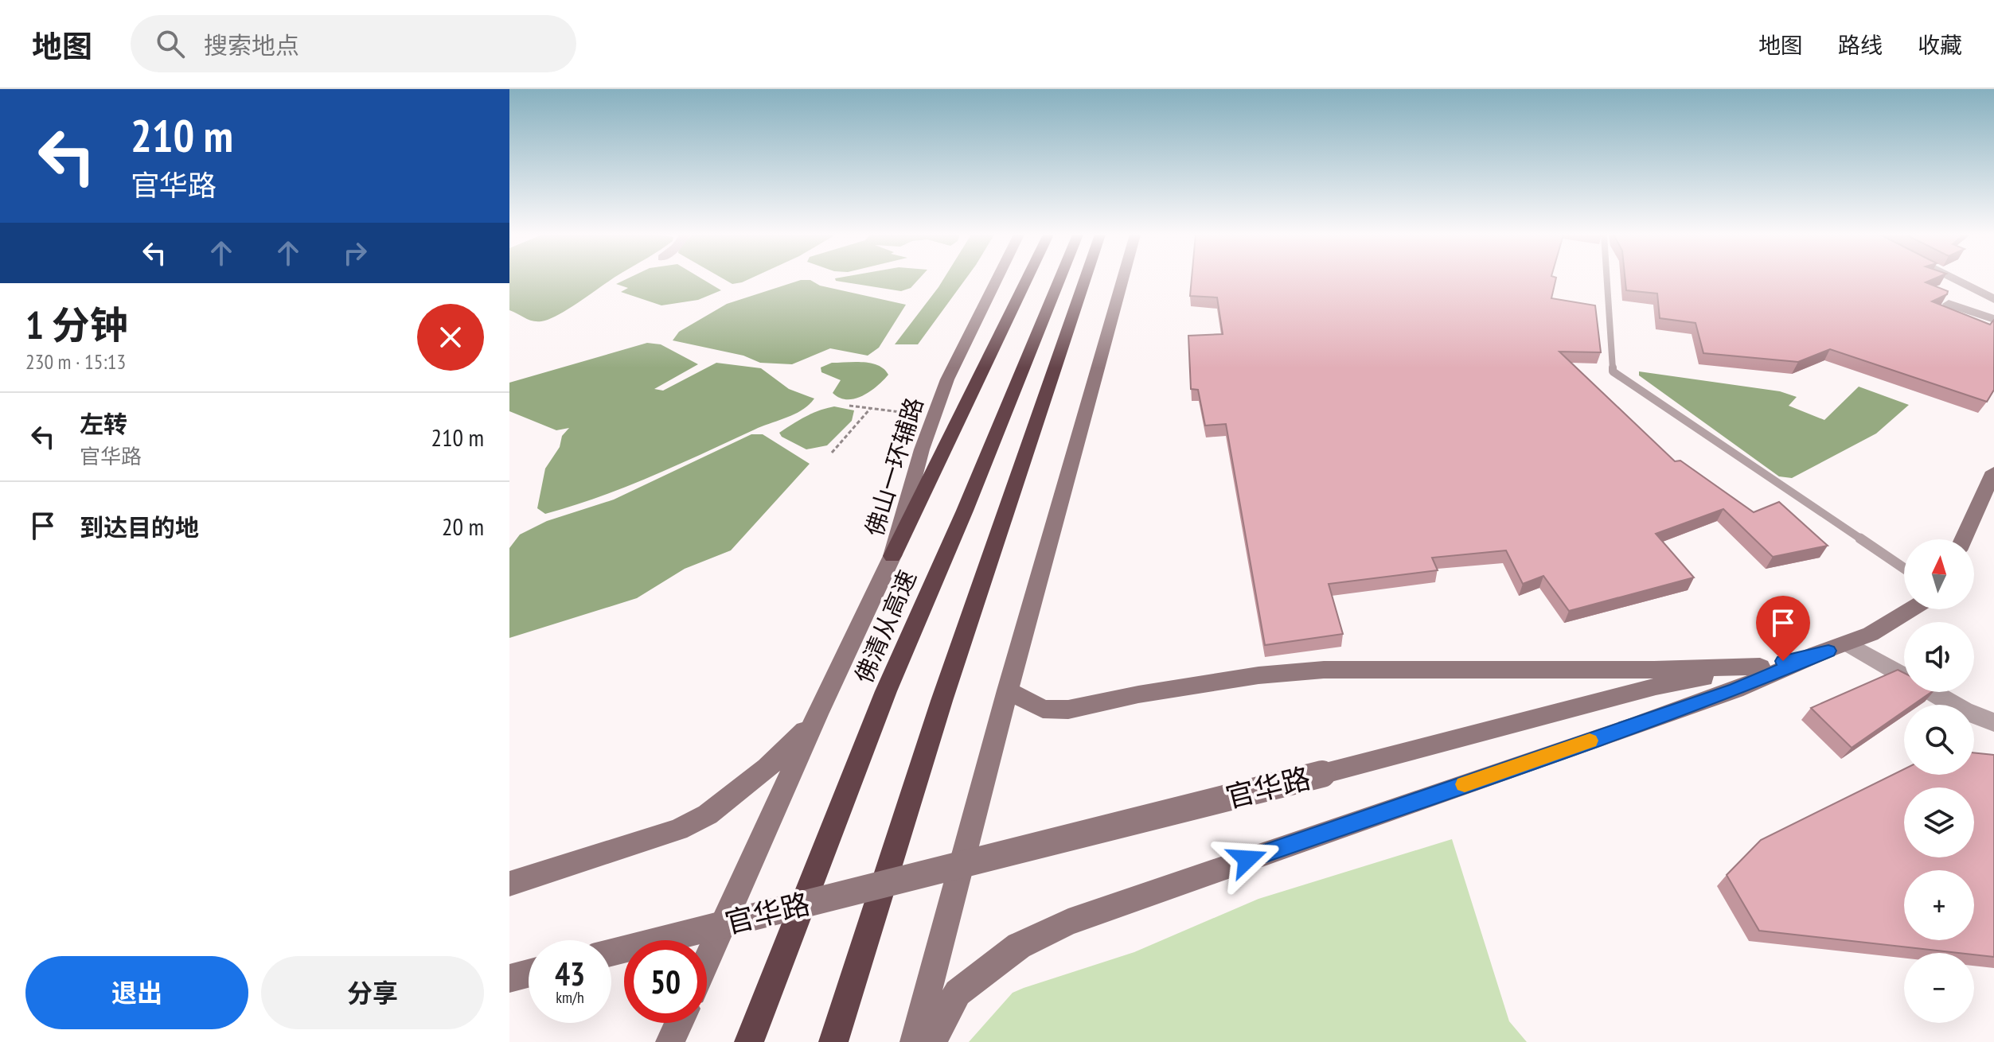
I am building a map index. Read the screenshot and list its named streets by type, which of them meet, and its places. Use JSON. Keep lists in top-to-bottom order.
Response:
{
  "streets": {
    "highway": ["佛清从高速"],
    "main road": ["佛山一环辅路", "官华路"]
  },
  "north": "top",
  "page": {
    "header": "地图",
    "search": "搜索地点",
    "nav": ["地图", "路线", "收藏"],
    "turn": ["210 m", "官华路"],
    "heading": ["1 分钟", "230 m · 15:13"],
    "list": [
      {
        "name": "左转",
        "note": "官华路",
        "value": "210 m"
      },
      {
        "name": "到达目的地",
        "value": "20 m"
      }
    ],
    "map_buttons": ["+", "−"],
    "speed": "43 km/h",
    "limit": "50",
    "buttons": ["退出", "分享"]
  }
}
